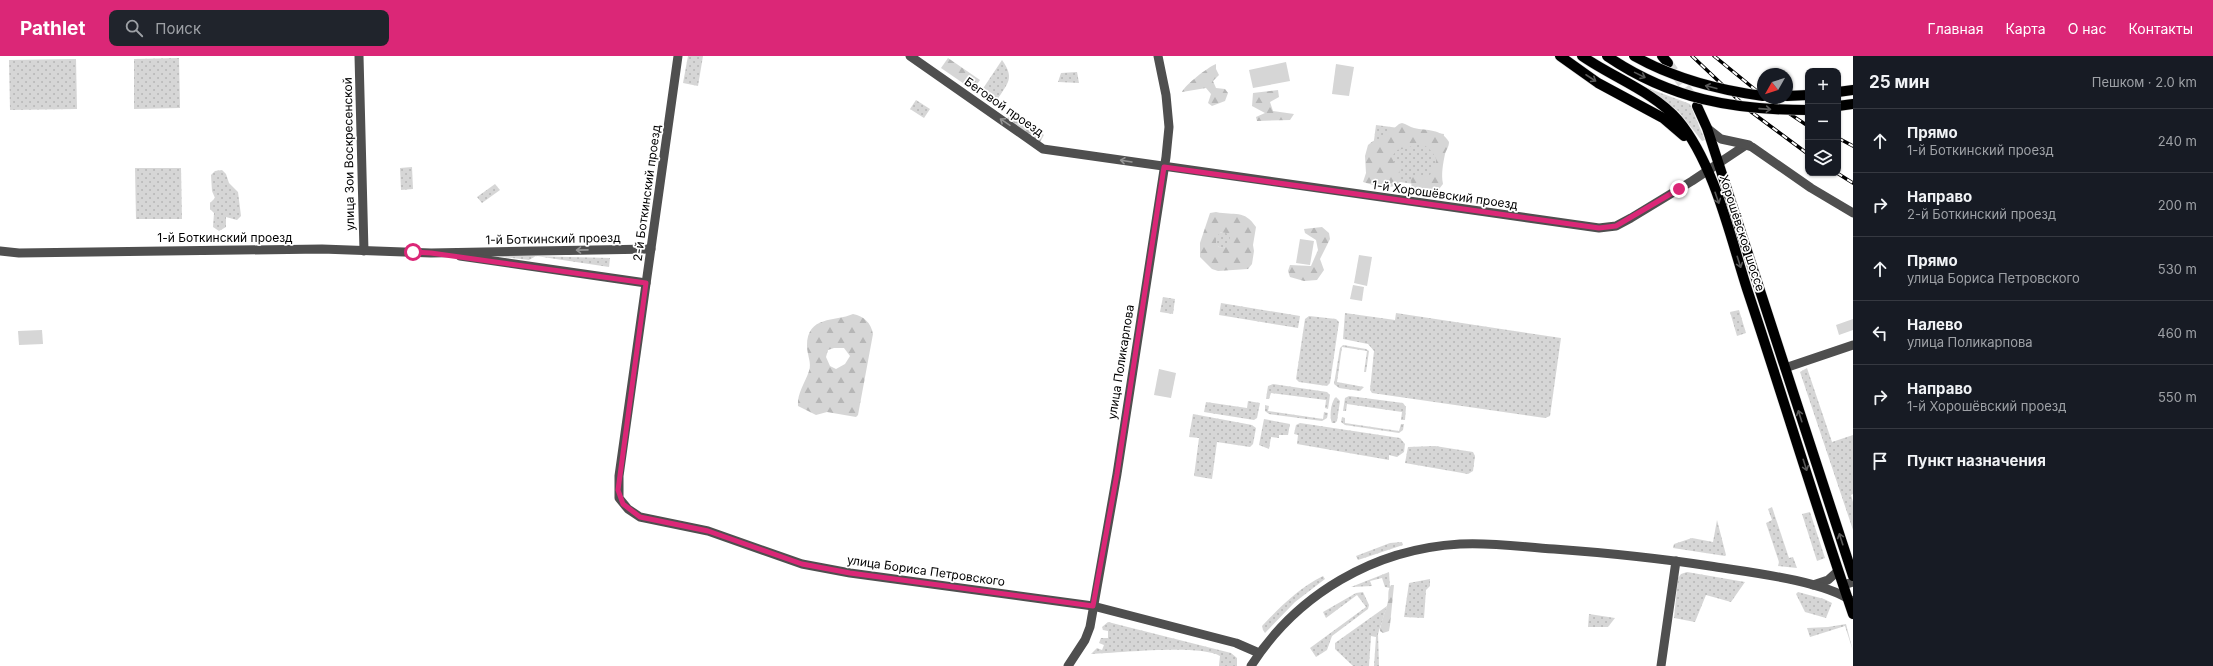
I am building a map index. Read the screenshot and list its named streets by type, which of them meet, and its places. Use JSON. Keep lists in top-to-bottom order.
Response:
{
  "streets": {
    "main road": ["Хорошёвское шоссе"],
    "street": [
      "Беговой проезд",
      "улица Зои Воскресенской",
      "2-й Боткинский проезд",
      "1-й Хорошёвский проезд",
      "1-й Боткинский проезд",
      "улица Поликарпова",
      "улица Бориса Петровского"
    ]
  },
  "crossings": [
    ["Беговой проезд", "1-й Хорошёвский проезд"],
    ["Беговой проезд", "улица Поликарпова"],
    ["улица Зои Воскресенской", "1-й Боткинский проезд"],
    ["2-й Боткинский проезд", "1-й Боткинский проезд"],
    ["2-й Боткинский проезд", "улица Бориса Петровского"],
    ["1-й Хорошёвский проезд", "Хорошёвское шоссе"],
    ["1-й Хорошёвский проезд", "улица Поликарпова"],
    ["улица Поликарпова", "улица Бориса Петровского"]
  ],
  "one_way": ["Беговой проезд"],
  "north": "bottom left",
  "page": {
    "header": "Pathlet",
    "search": "Поиск",
    "nav": [
      "Главная",
      "Карта",
      "О нас",
      "Контакты"
    ],
    "heading": ["25 мин", "Пешком · 2.0 km"],
    "map_buttons": ["+", "−"],
    "list": [
      ["Прямо", "1-й Боткинский проезд", "240 m"],
      ["Направо", "2-й Боткинский проезд", "200 m"],
      ["Прямо", "улица Бориса Петровского", "530 m"],
      ["Налево", "улица Поликарпова", "460 m"],
      ["Направо", "1-й Хорошёвский проезд", "550 m"],
      "Пункт назначения"
    ]
  }
}
